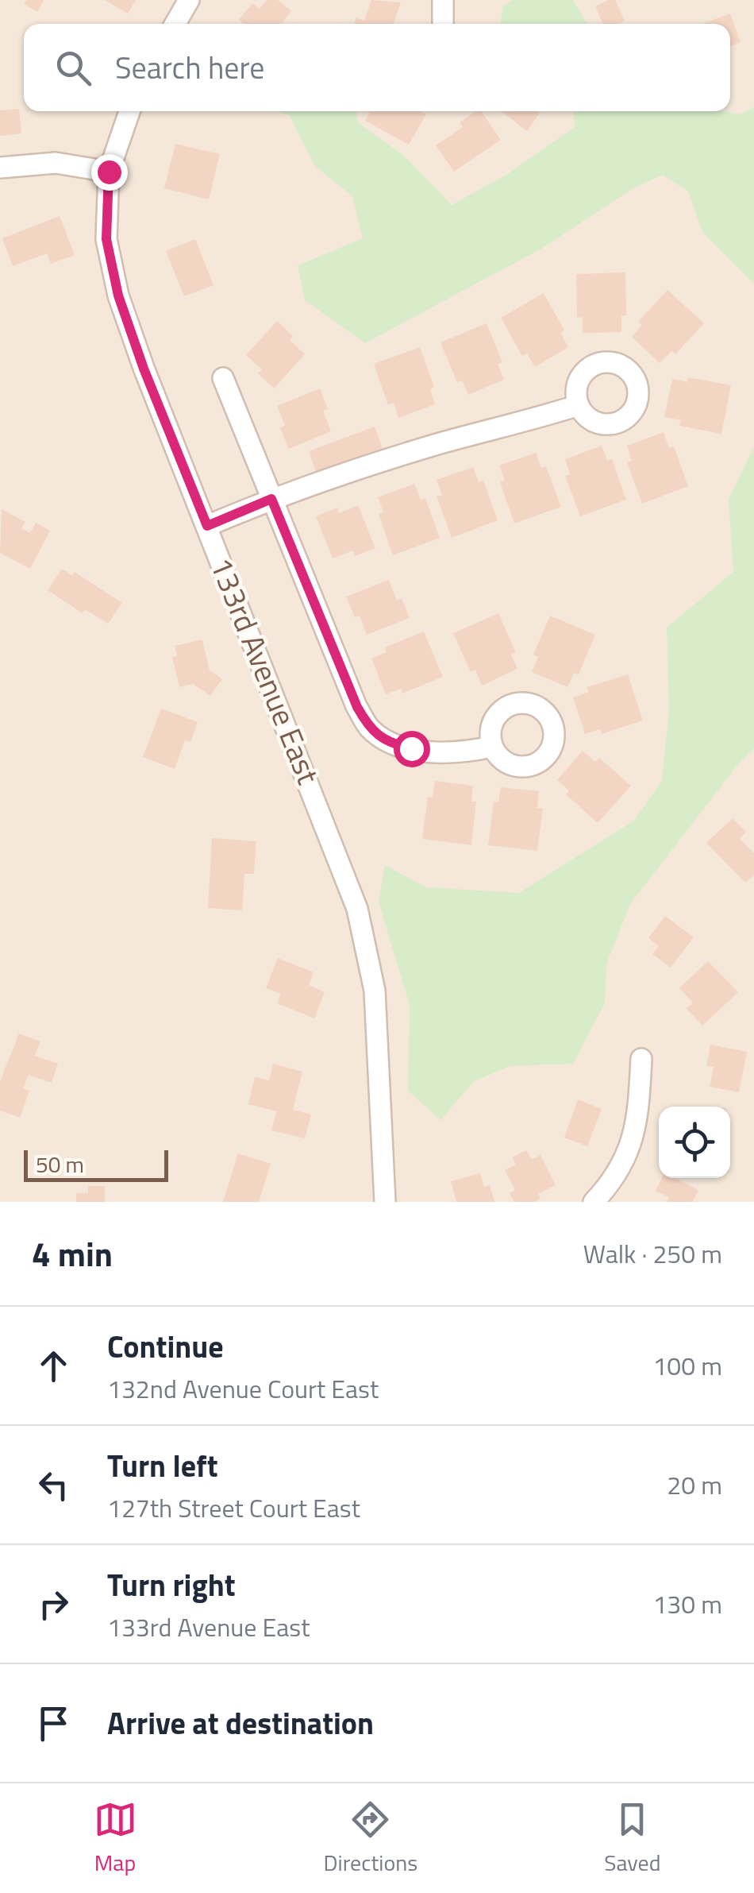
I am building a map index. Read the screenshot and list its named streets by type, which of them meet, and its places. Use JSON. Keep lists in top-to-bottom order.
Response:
{
  "streets": {
    "street": ["133rd Avenue East"]
  },
  "scale_bar": "50 m",
  "page": {
    "search": "Search here",
    "scale": "50 m",
    "heading": ["4 min", "Walk · 250 m"],
    "list": [
      ["Continue", "132nd Avenue Court East", "100 m"],
      ["Turn left", "127th Street Court East", "20 m"],
      ["Turn right", "133rd Avenue East", "130 m"],
      "Arrive at destination"
    ],
    "nav": ["Map", "Directions", "Saved"]
  }
}
